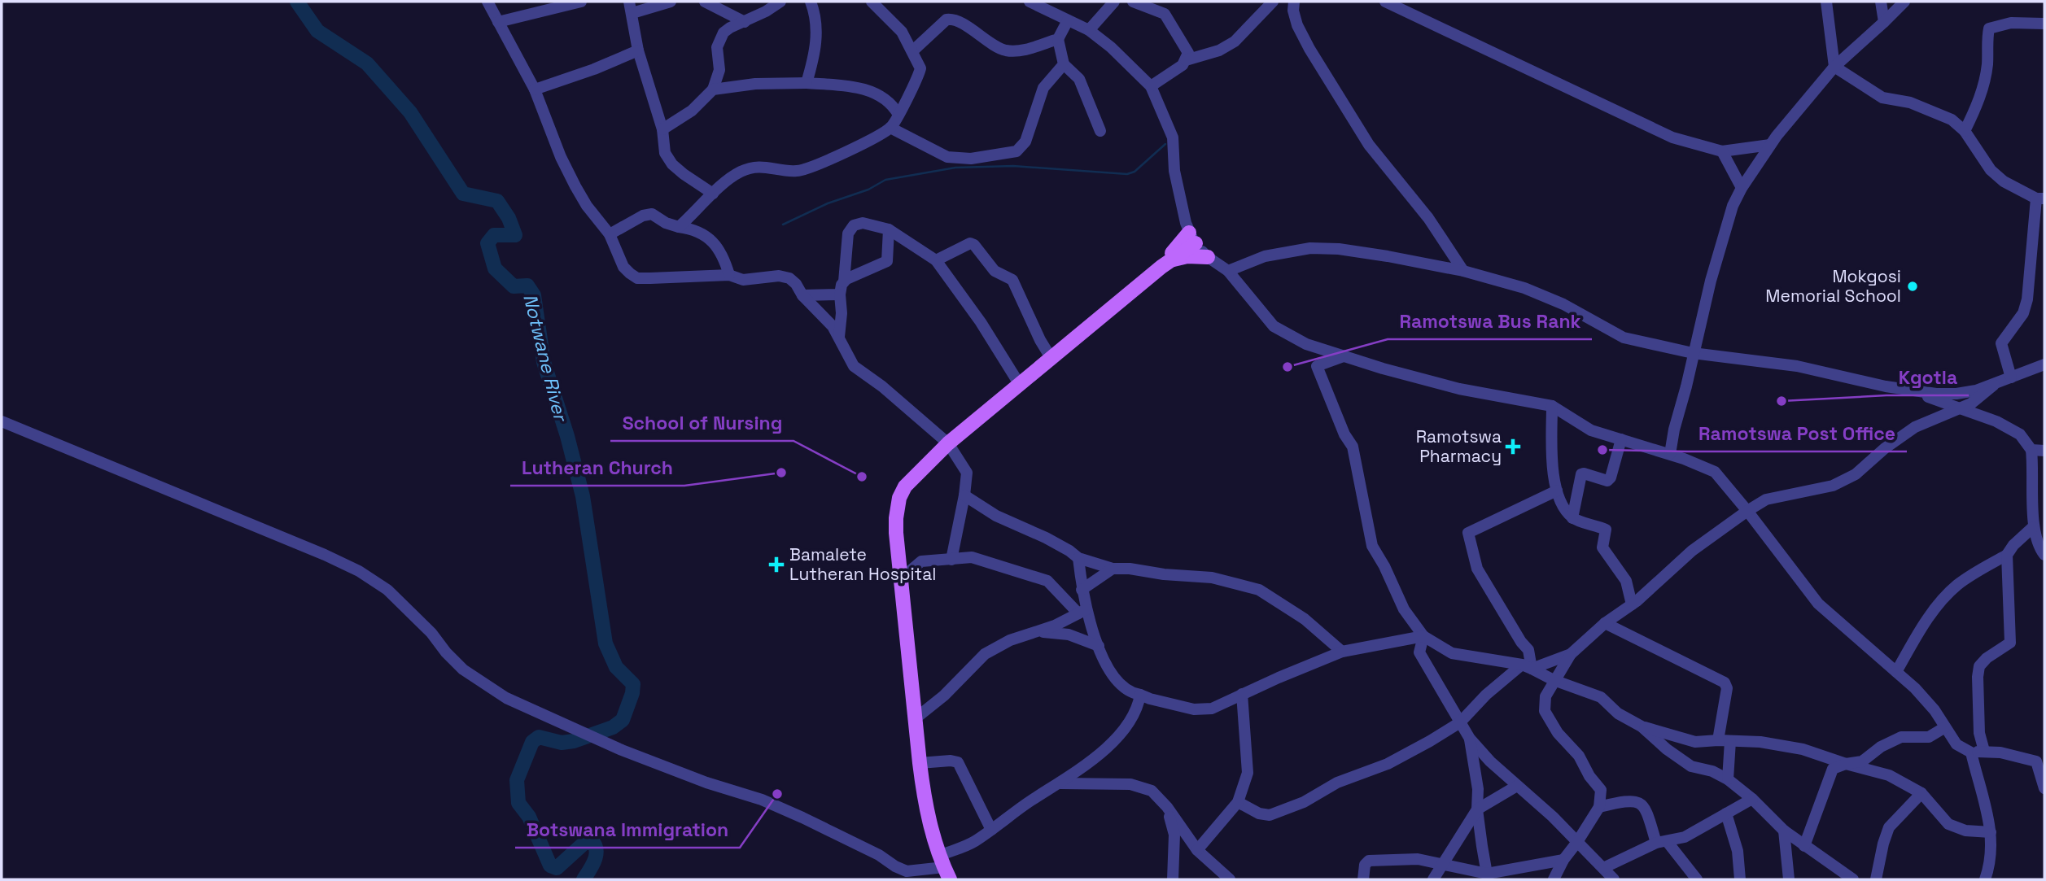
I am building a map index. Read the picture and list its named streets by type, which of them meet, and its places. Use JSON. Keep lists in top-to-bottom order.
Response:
{
  "water": ["Notwane River"],
  "places": {
    "other": [
      "Mokgosi Memorial School",
      "Ramotswa Bus Rank",
      "Kgotla",
      "Ramotswa Post Office",
      "Lutheran Church",
      "School of Nursing",
      "Botswana Immigration"
    ],
    "health": ["Ramotswa Pharmacy", "Bamalete Lutheran Hospital"]
  }
}
